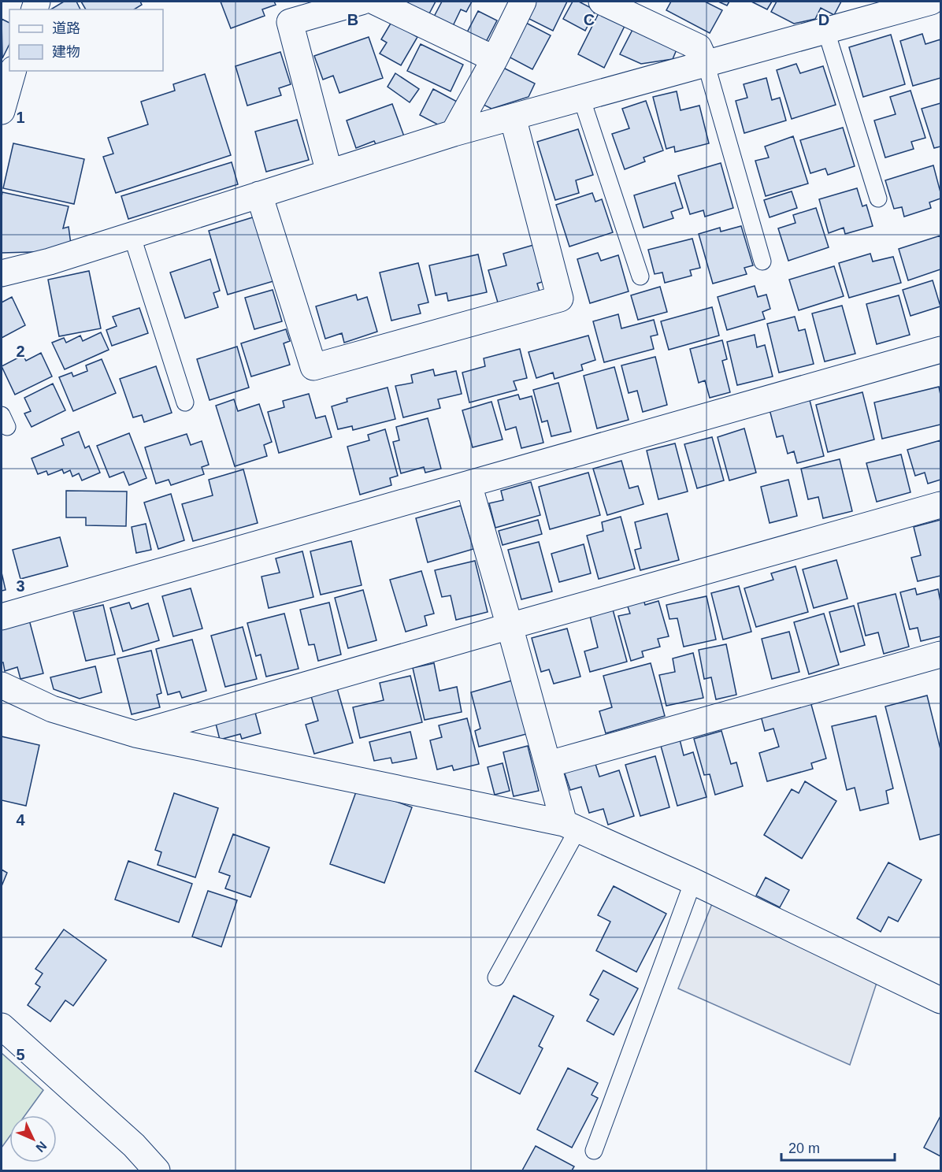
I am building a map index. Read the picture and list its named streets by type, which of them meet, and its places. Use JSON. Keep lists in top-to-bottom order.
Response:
{
  "legend": ["道路", "建物"],
  "scale_bar": "20 m",
  "north": "bottom right",
  "grid": {
    "columns": ["B", "C", "D"],
    "rows": [
      "1",
      "2",
      "3",
      "4",
      "5"
    ]
  }
}
